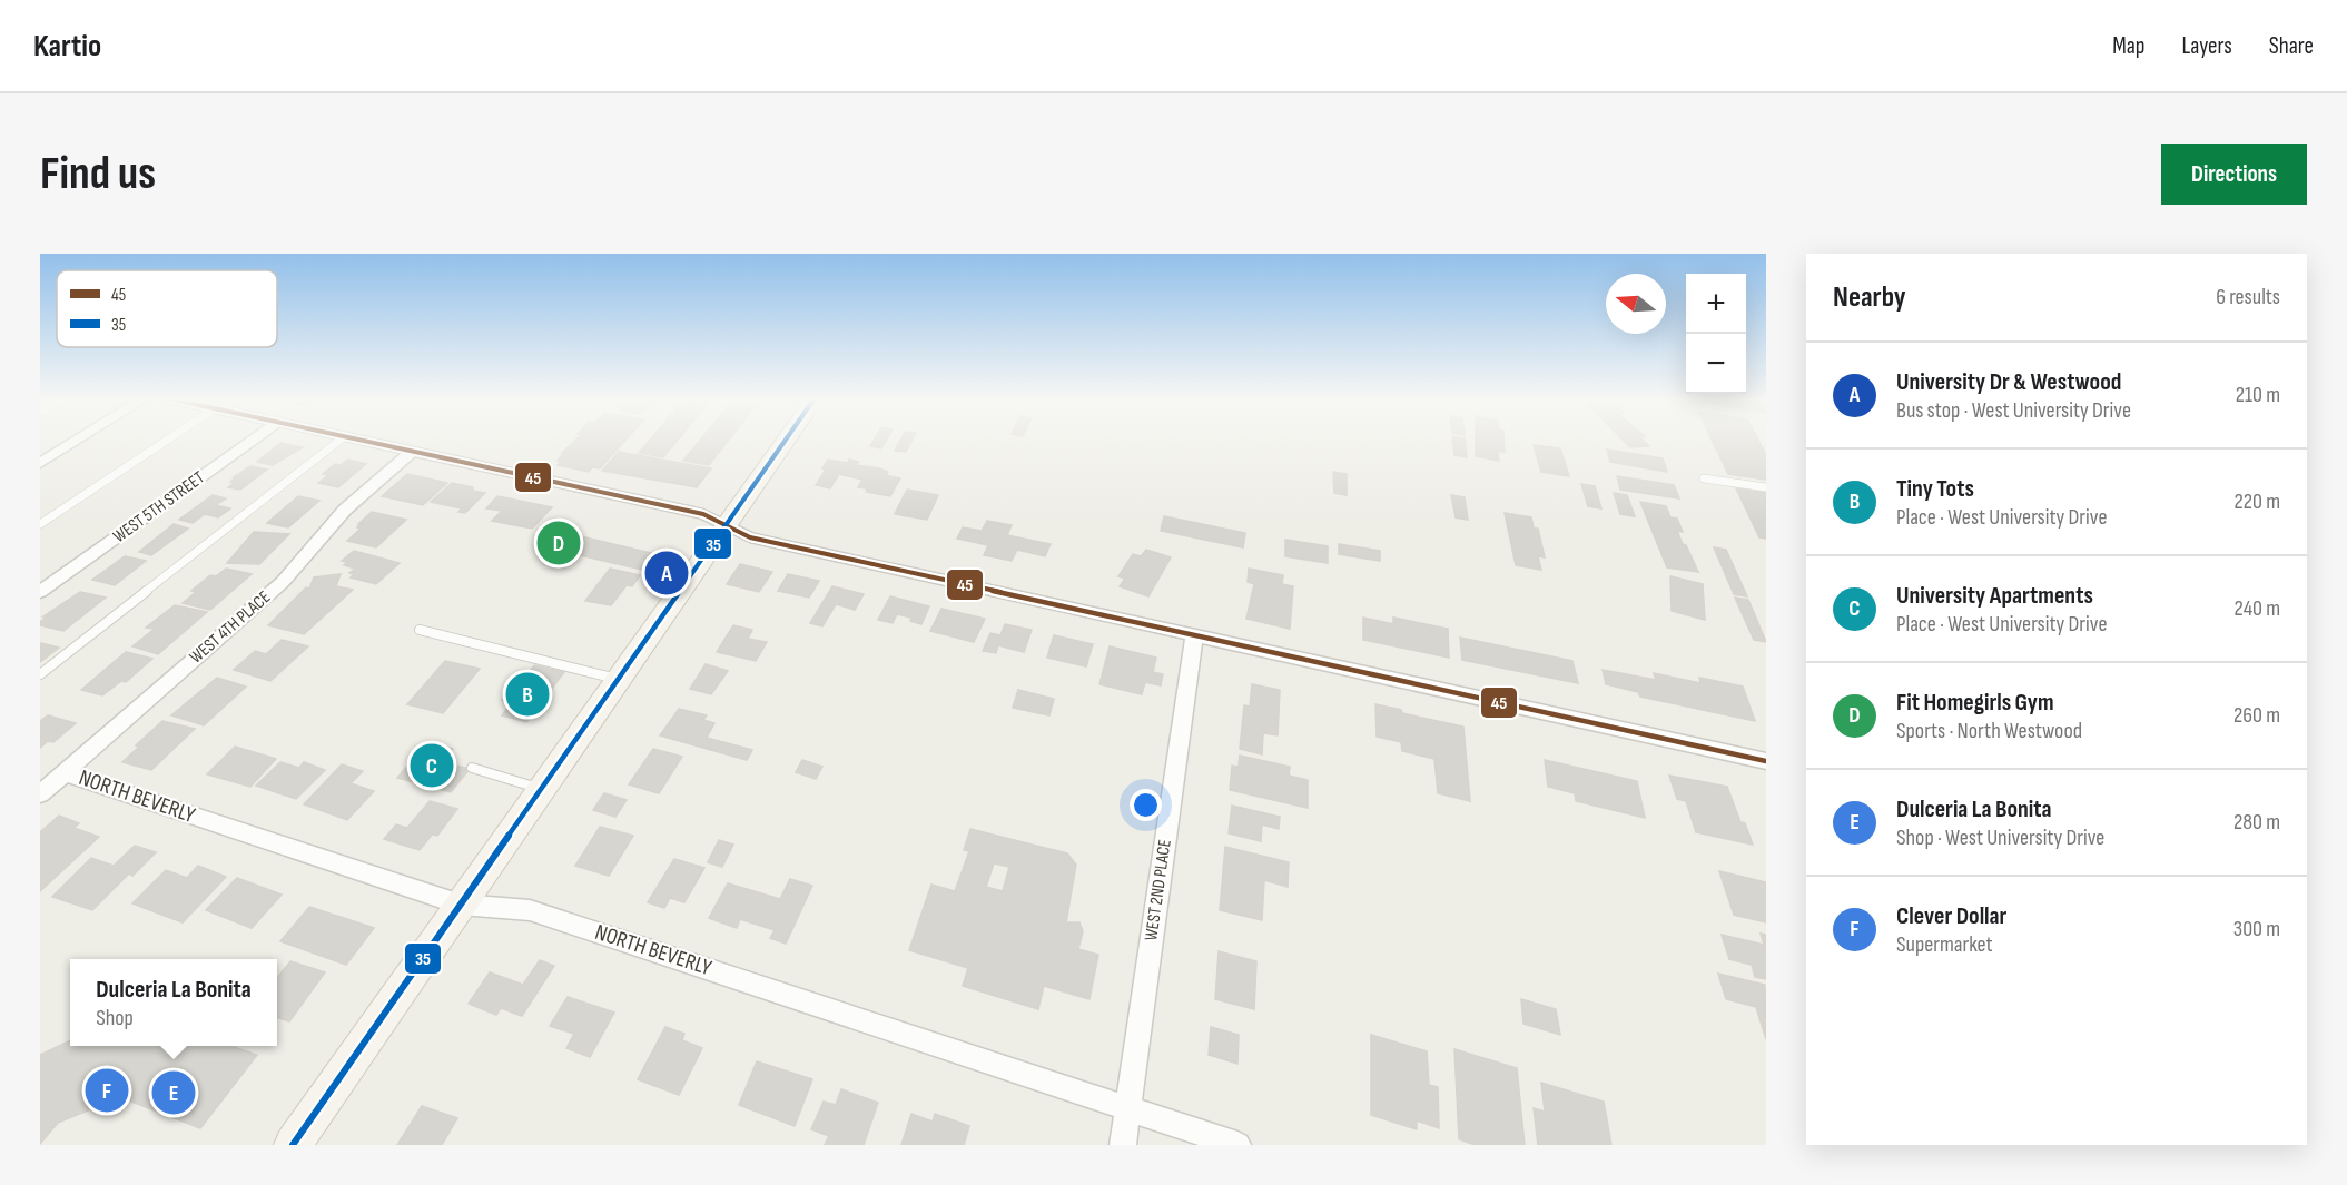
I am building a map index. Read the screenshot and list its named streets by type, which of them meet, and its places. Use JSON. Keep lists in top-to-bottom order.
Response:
{
  "streets": {
    "street": [
      "WEST 5TH STREET",
      "WEST 4TH PLACE",
      "NORTH BEVERLY",
      "WEST 2ND PLACE"
    ]
  },
  "crossings": [
    ["WEST 4TH PLACE", "NORTH BEVERLY"],
    ["NORTH BEVERLY", "WEST 2ND PLACE"]
  ],
  "lines": ["transit line 45", "transit line 35"],
  "legend": ["45", "35"],
  "north": "left",
  "page": {
    "header": "Kartio",
    "nav": ["Map", "Layers", "Share"],
    "buttons": "Directions",
    "title": "Find us",
    "heading": ["Nearby", "6 results"],
    "map_buttons": ["+", "−"],
    "list": [
      {
        "mark": "A",
        "name": "University Dr & Westwood",
        "note": "Bus stop · West University Drive",
        "value": "210 m"
      },
      {
        "mark": "B",
        "name": "Tiny Tots",
        "note": "Place · West University Drive",
        "value": "220 m"
      },
      {
        "mark": "C",
        "name": "University Apartments",
        "note": "Place · West University Drive",
        "value": "240 m"
      },
      {
        "mark": "D",
        "name": "Fit Homegirls Gym",
        "note": "Sports · North Westwood",
        "value": "260 m"
      },
      {
        "mark": "E",
        "name": "Dulceria La Bonita",
        "note": "Shop · West University Drive",
        "value": "280 m"
      },
      {
        "mark": "F",
        "name": "Clever Dollar",
        "note": "Supermarket",
        "value": "300 m"
      }
    ],
    "pins": [
      "D",
      "A",
      "B",
      "C",
      "F",
      "E"
    ],
    "popup": ["Dulceria La Bonita", "Shop"]
  }
}
